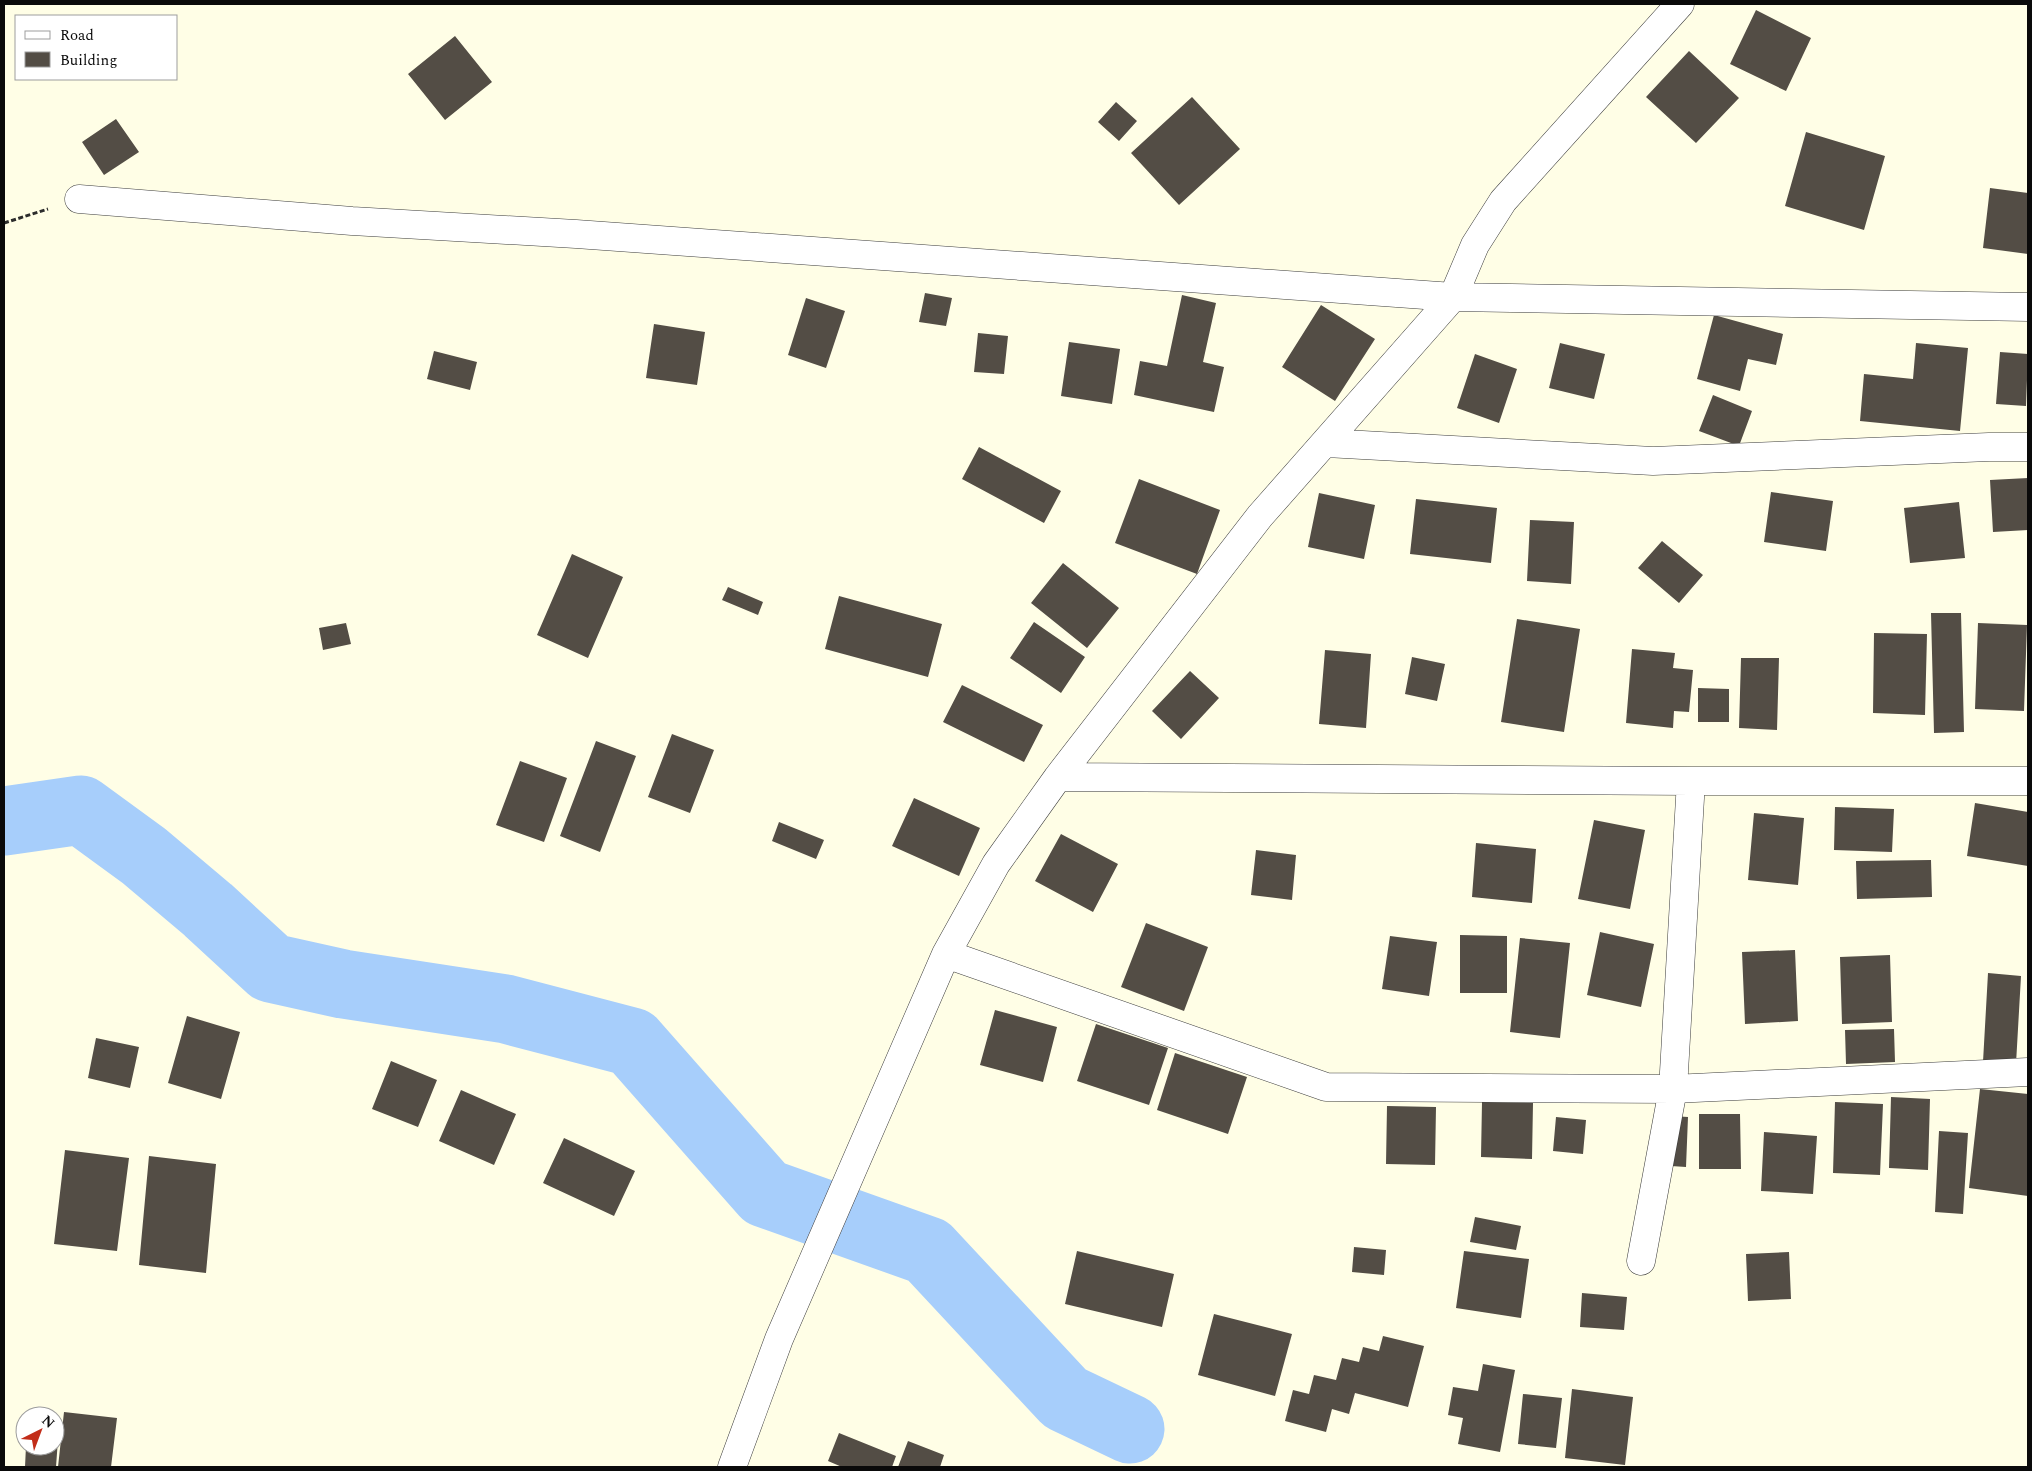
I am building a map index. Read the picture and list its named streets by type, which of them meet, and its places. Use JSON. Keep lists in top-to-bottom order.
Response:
{
  "legend": ["Road", "Building"],
  "north": "top right"
}
